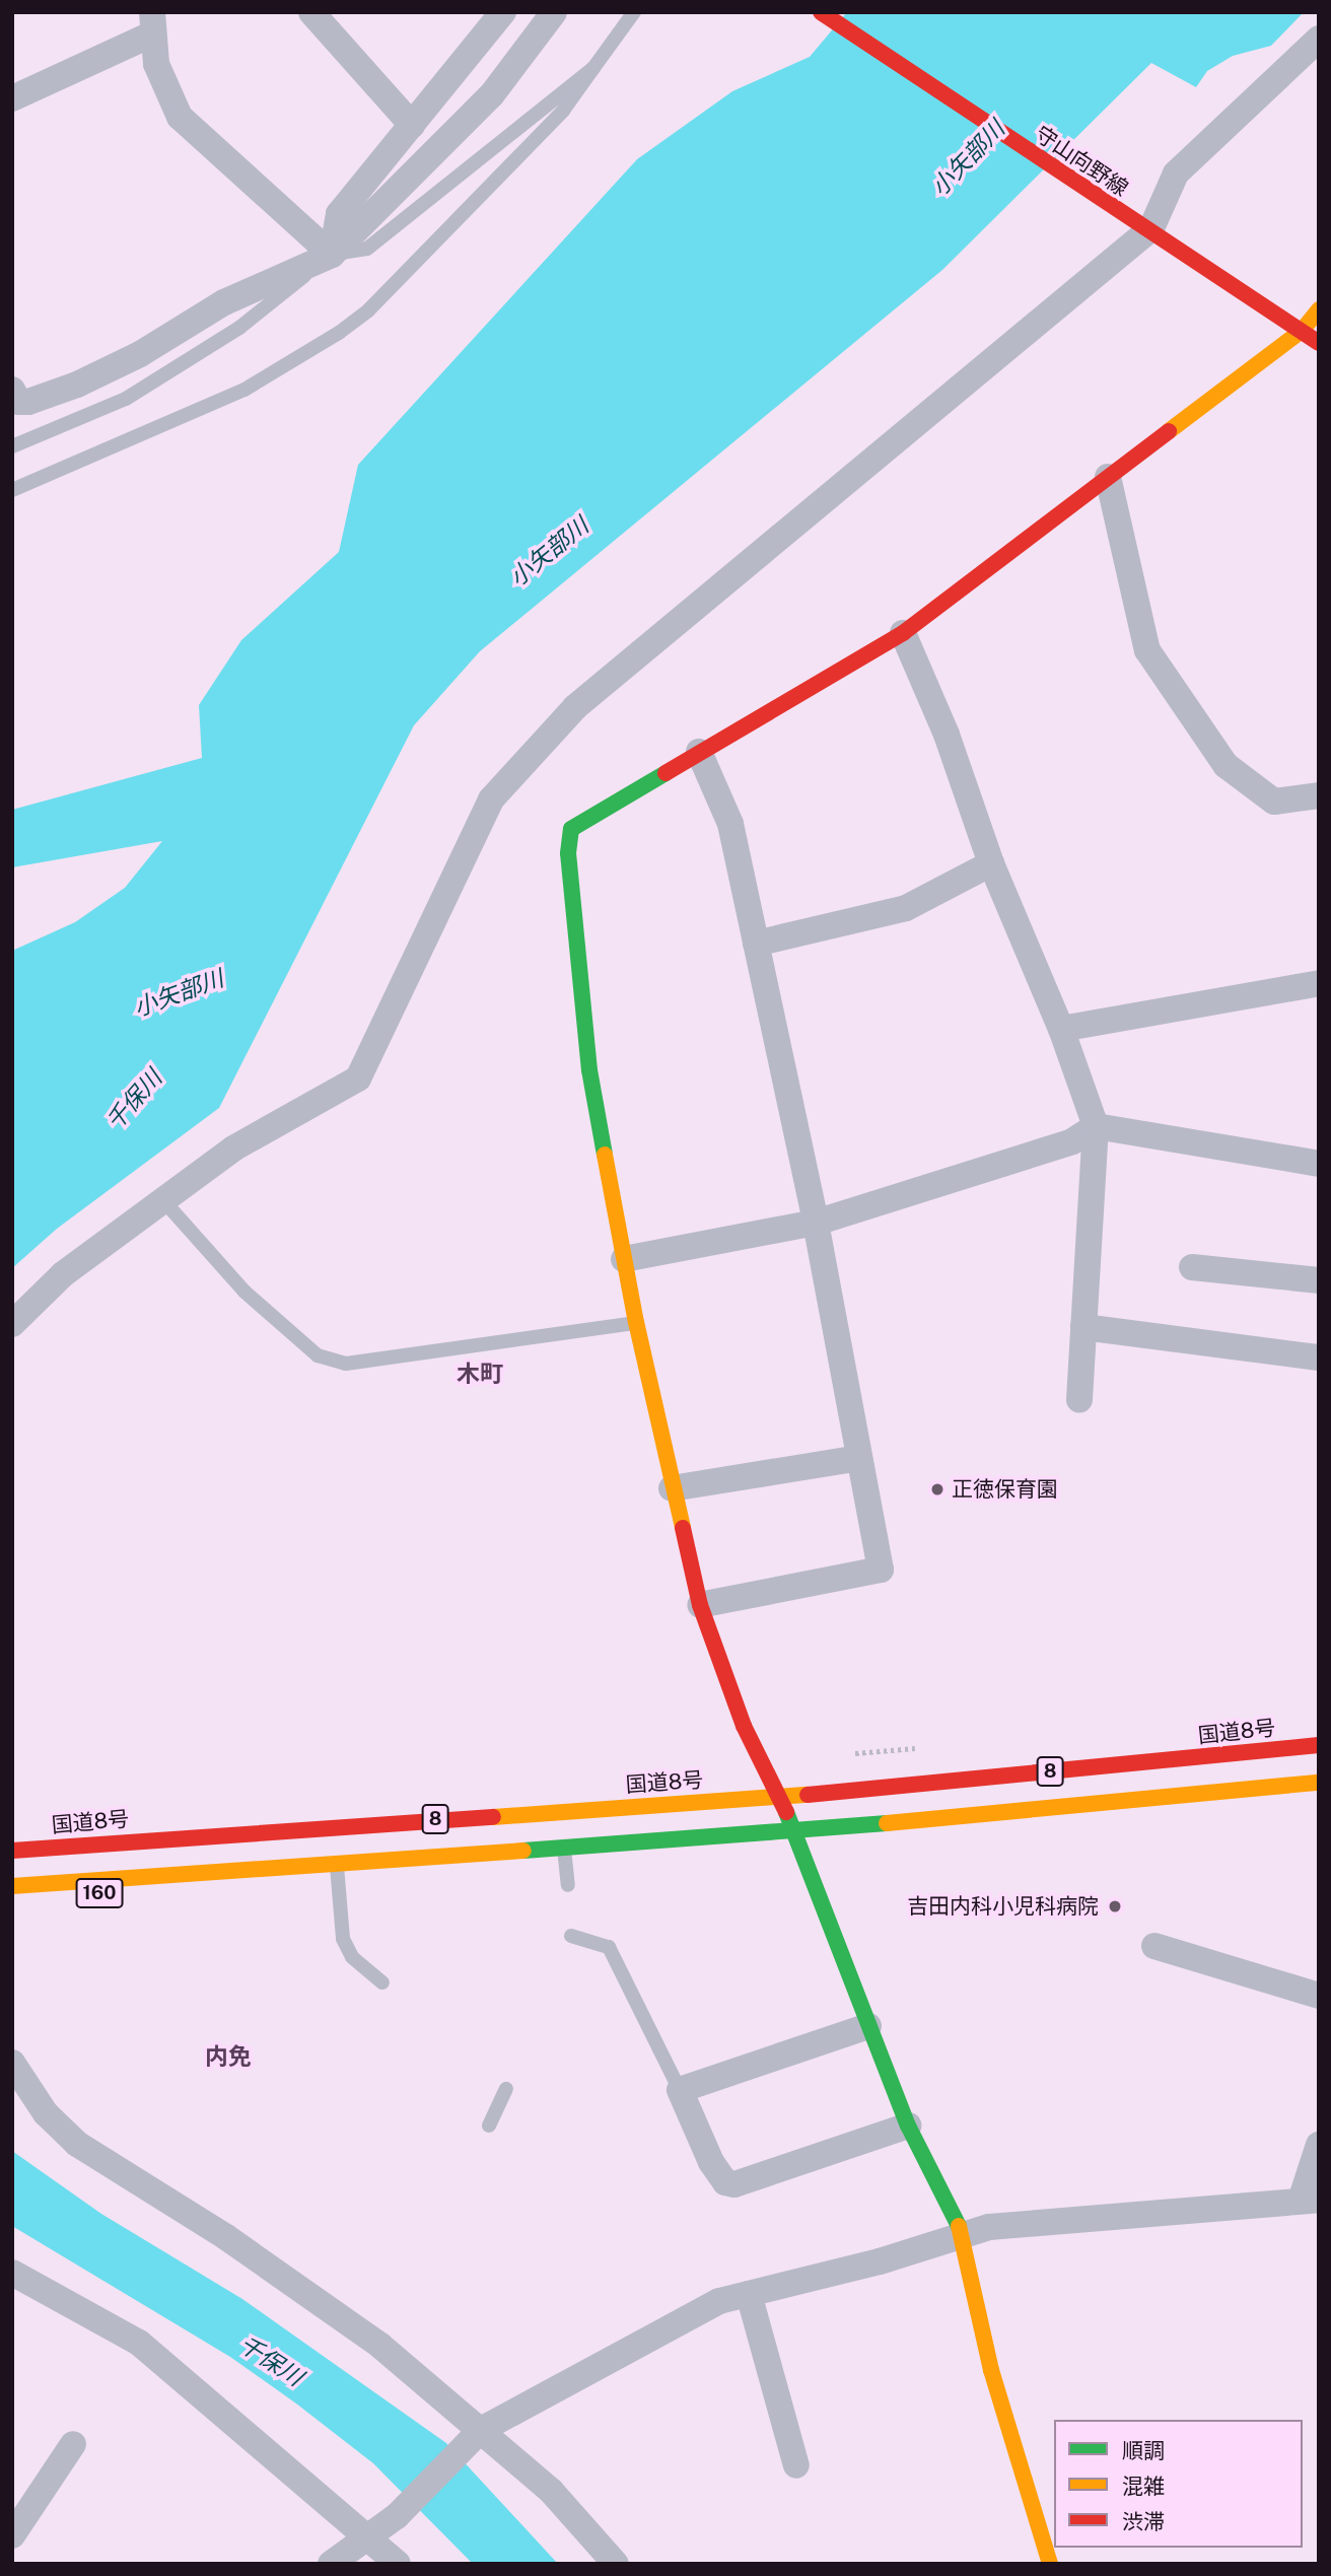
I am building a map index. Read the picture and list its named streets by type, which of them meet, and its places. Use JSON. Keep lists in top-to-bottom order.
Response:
{
  "streets": {
    "main road": [
      "守山向野線",
      "国道8号",
      "8",
      "160"
    ]
  },
  "crossings": [
    ["8", "160"]
  ],
  "districts": ["木町", "内免"],
  "water": ["小矢部川", "千保川"],
  "places": ["正徳保育園", "吉田内科小児科病院"],
  "legend": ["順調", "混雑", "渋滞"]
}
